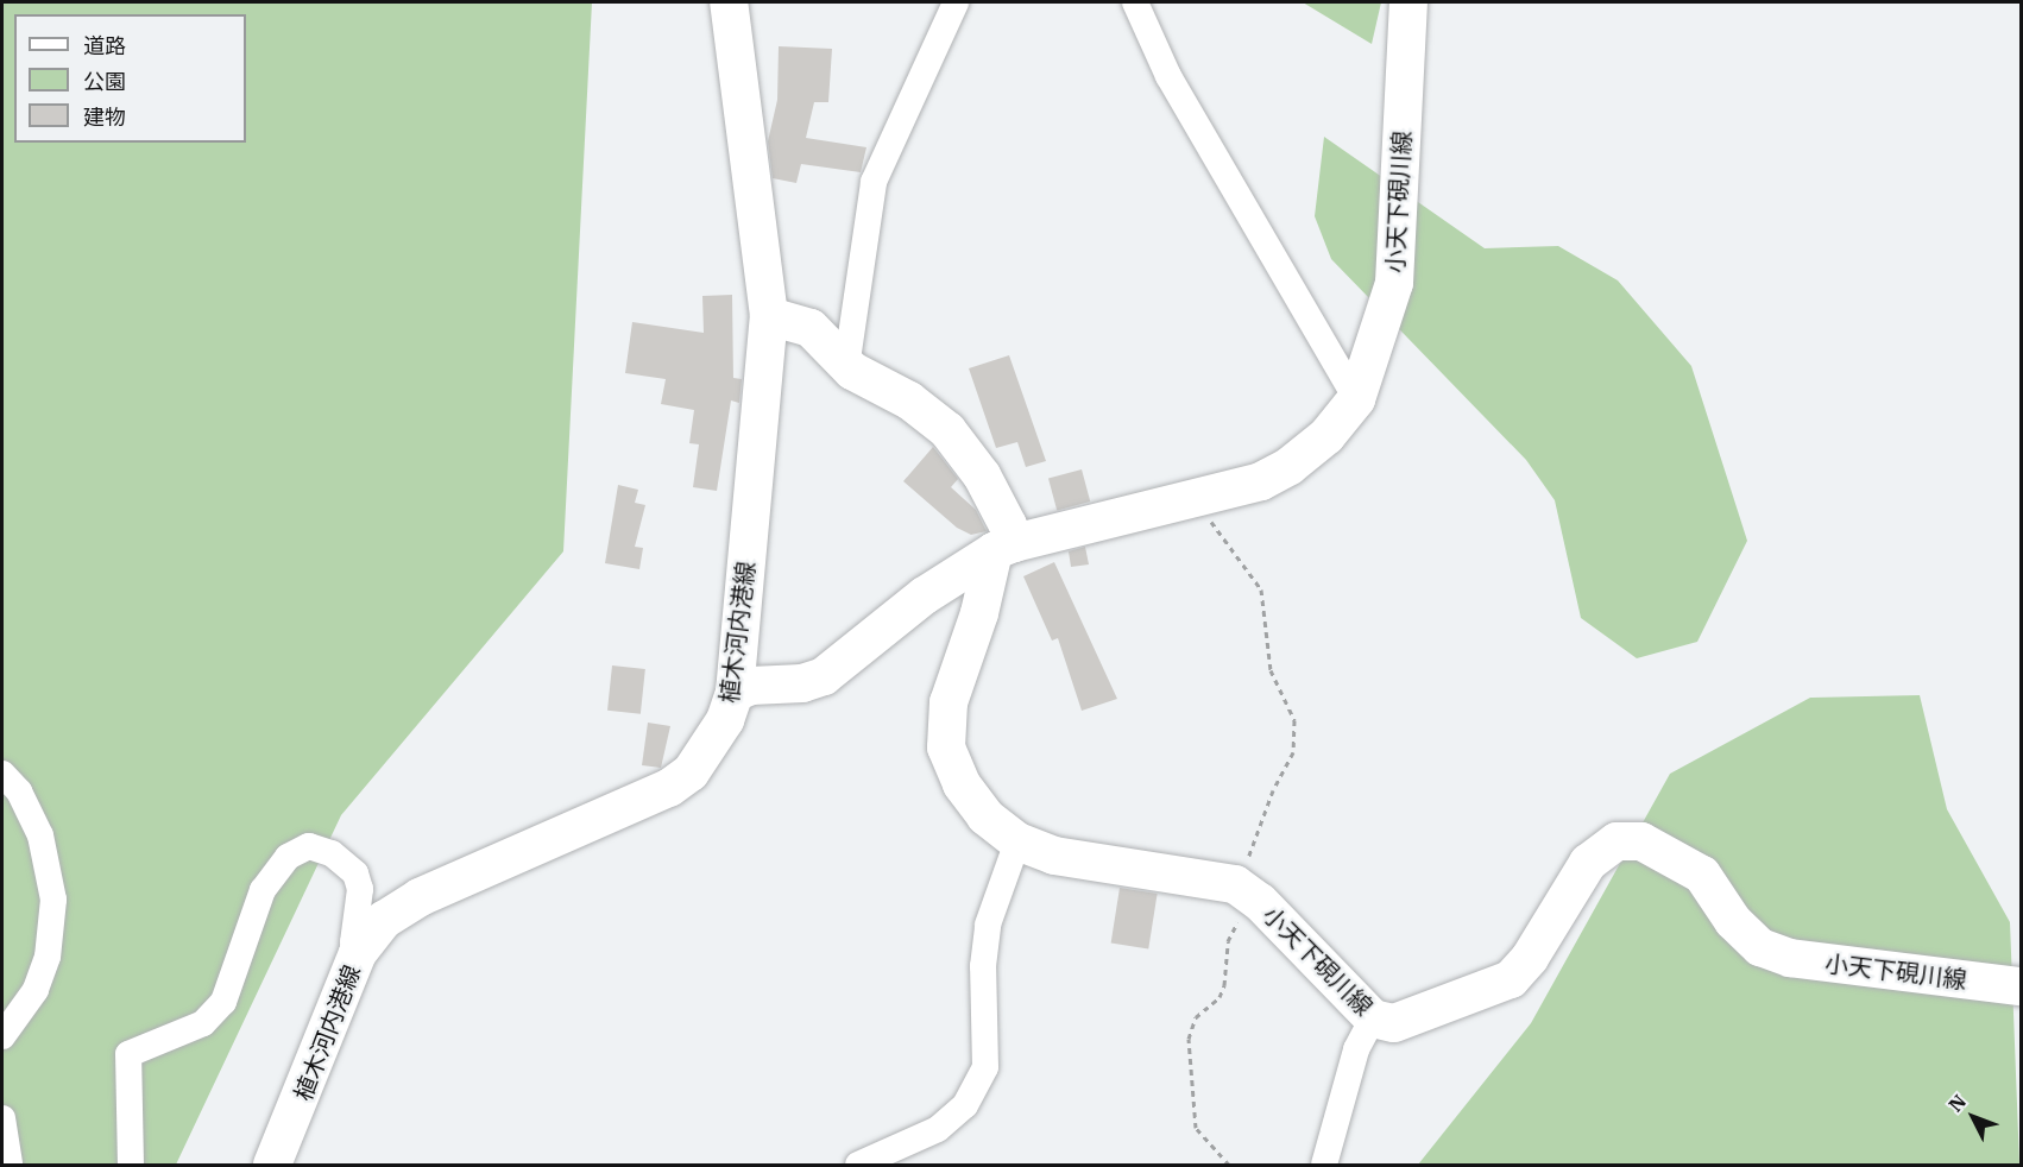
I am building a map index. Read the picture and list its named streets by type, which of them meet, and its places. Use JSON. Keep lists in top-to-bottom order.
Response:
{
  "streets": {
    "main road": ["小天下硯川線", "植木河内港線"]
  },
  "legend": ["道路", "公園", "建物"],
  "north": "top left"
}
